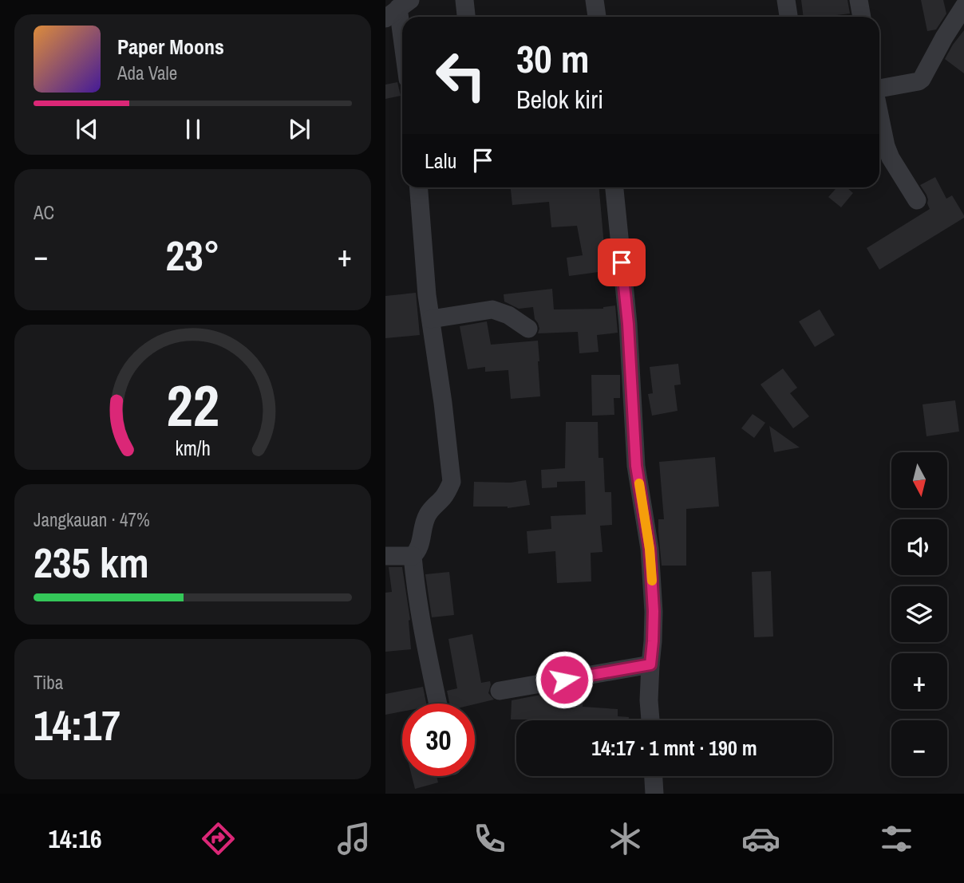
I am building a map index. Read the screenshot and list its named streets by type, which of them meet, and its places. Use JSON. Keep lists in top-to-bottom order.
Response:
{
  "north": "bottom",
  "page": {
    "turn": ["30 m", "Belok kiri"],
    "song": ["Paper Moons", "Ada Vale"],
    "then": "Lalu",
    "tile": [
      "AC",
      ["Jangkauan · 47%", "235 km"],
      ["Tiba", "14:17"]
    ],
    "heat": ["−", "23°", "+"],
    "map_buttons": ["+", "−"],
    "limit": "30",
    "trip": "14:17 · 1 mnt · 190 m",
    "tabs": "14:16",
    "gauge": ["22", "km/h"]
  }
}
